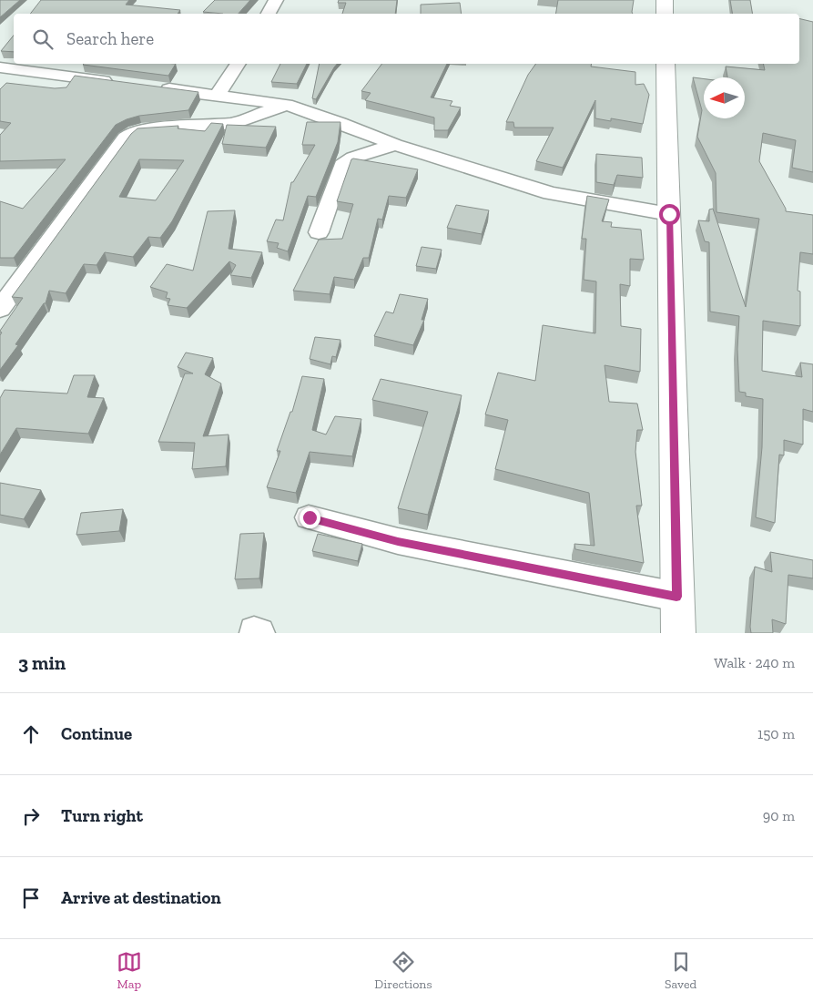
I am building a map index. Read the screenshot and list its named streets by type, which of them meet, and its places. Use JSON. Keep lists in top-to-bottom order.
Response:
{
  "north": "left",
  "page": {
    "search": "Search here",
    "heading": ["3 min", "Walk · 240 m"],
    "list": [
      ["Continue", "150 m"],
      ["Turn right", "90 m"],
      "Arrive at destination"
    ],
    "nav": ["Map", "Directions", "Saved"]
  }
}
